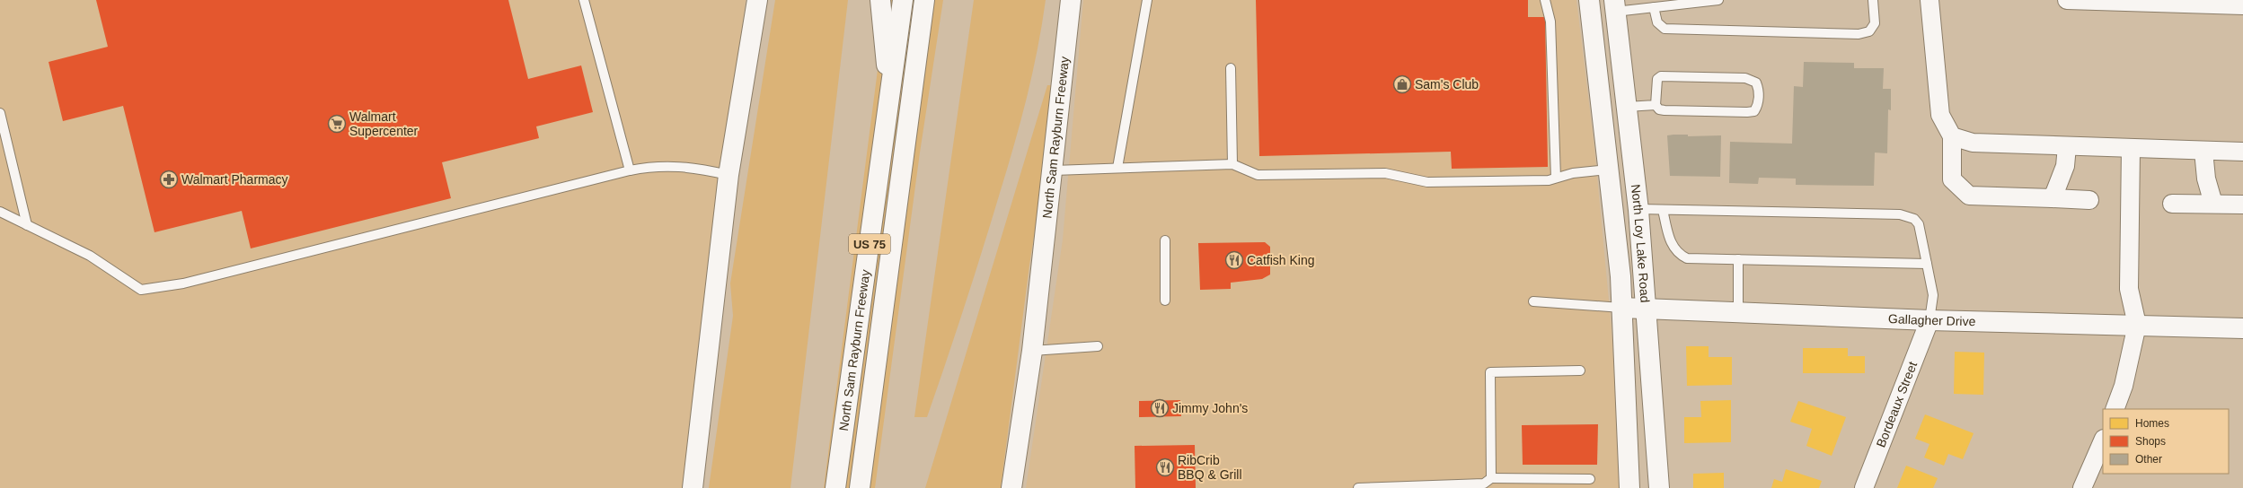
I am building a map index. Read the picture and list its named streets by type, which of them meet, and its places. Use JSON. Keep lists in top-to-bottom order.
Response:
{
  "streets": {
    "main road": [
      "North Sam Rayburn Freeway",
      "US 75",
      "North Loy Lake Road",
      "Gallagher Drive"
    ],
    "street": ["Bordeaux Street"]
  },
  "crossings": [
    ["North Loy Lake Road", "Gallagher Drive"],
    ["Gallagher Drive", "Bordeaux Street"]
  ],
  "places": {
    "shop": ["Sam's Club"],
    "supermarket": ["Walmart Supercenter"],
    "pharmacy": ["Walmart Pharmacy"],
    "restaurant": ["Catfish King", "Jimmy John's", "RibCrib BBQ & Grill"]
  },
  "legend": ["Homes", "Shops", "Other"]
}
